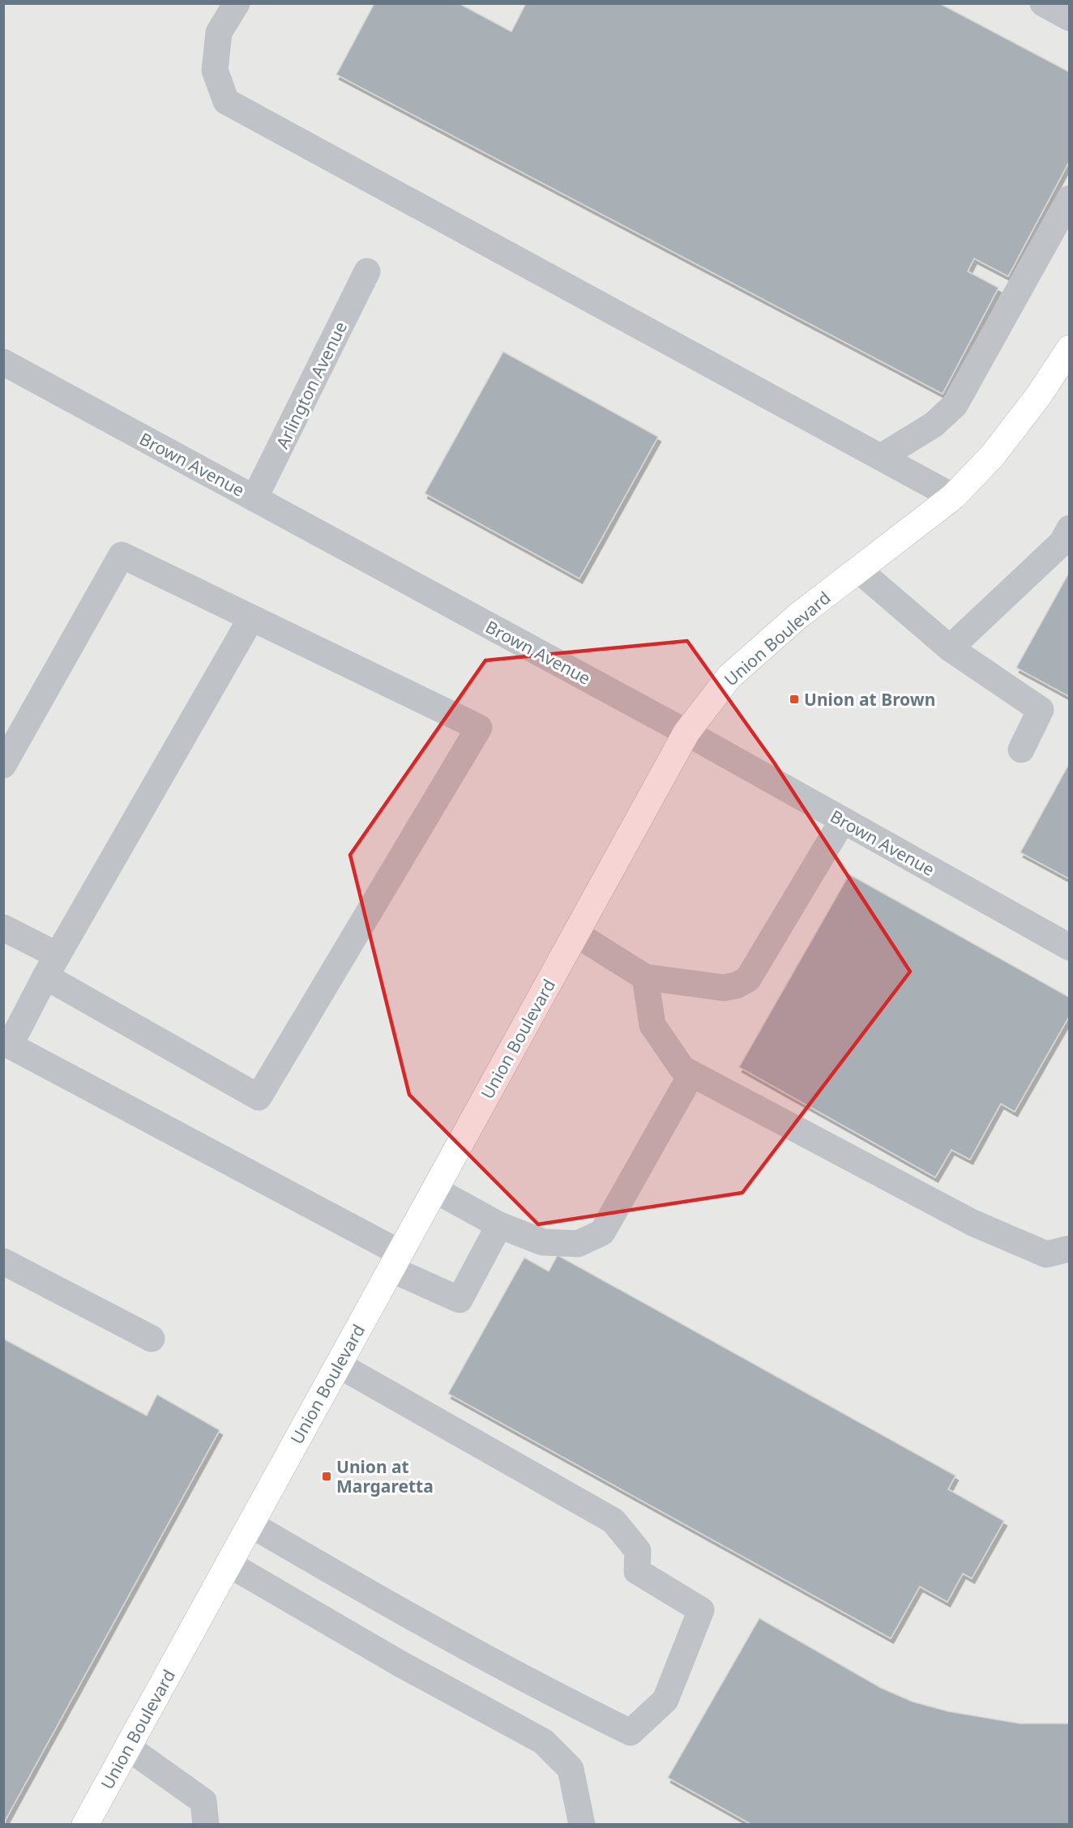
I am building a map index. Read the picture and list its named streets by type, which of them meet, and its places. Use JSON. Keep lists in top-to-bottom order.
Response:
{
  "streets": {
    "main road": ["Union Boulevard"],
    "street": ["Arlington Avenue", "Brown Avenue"]
  },
  "crossings": [
    ["Arlington Avenue", "Brown Avenue"],
    ["Brown Avenue", "Union Boulevard"]
  ],
  "places": {
    "transit": ["Union at Brown", "Union at Margaretta"]
  }
}
